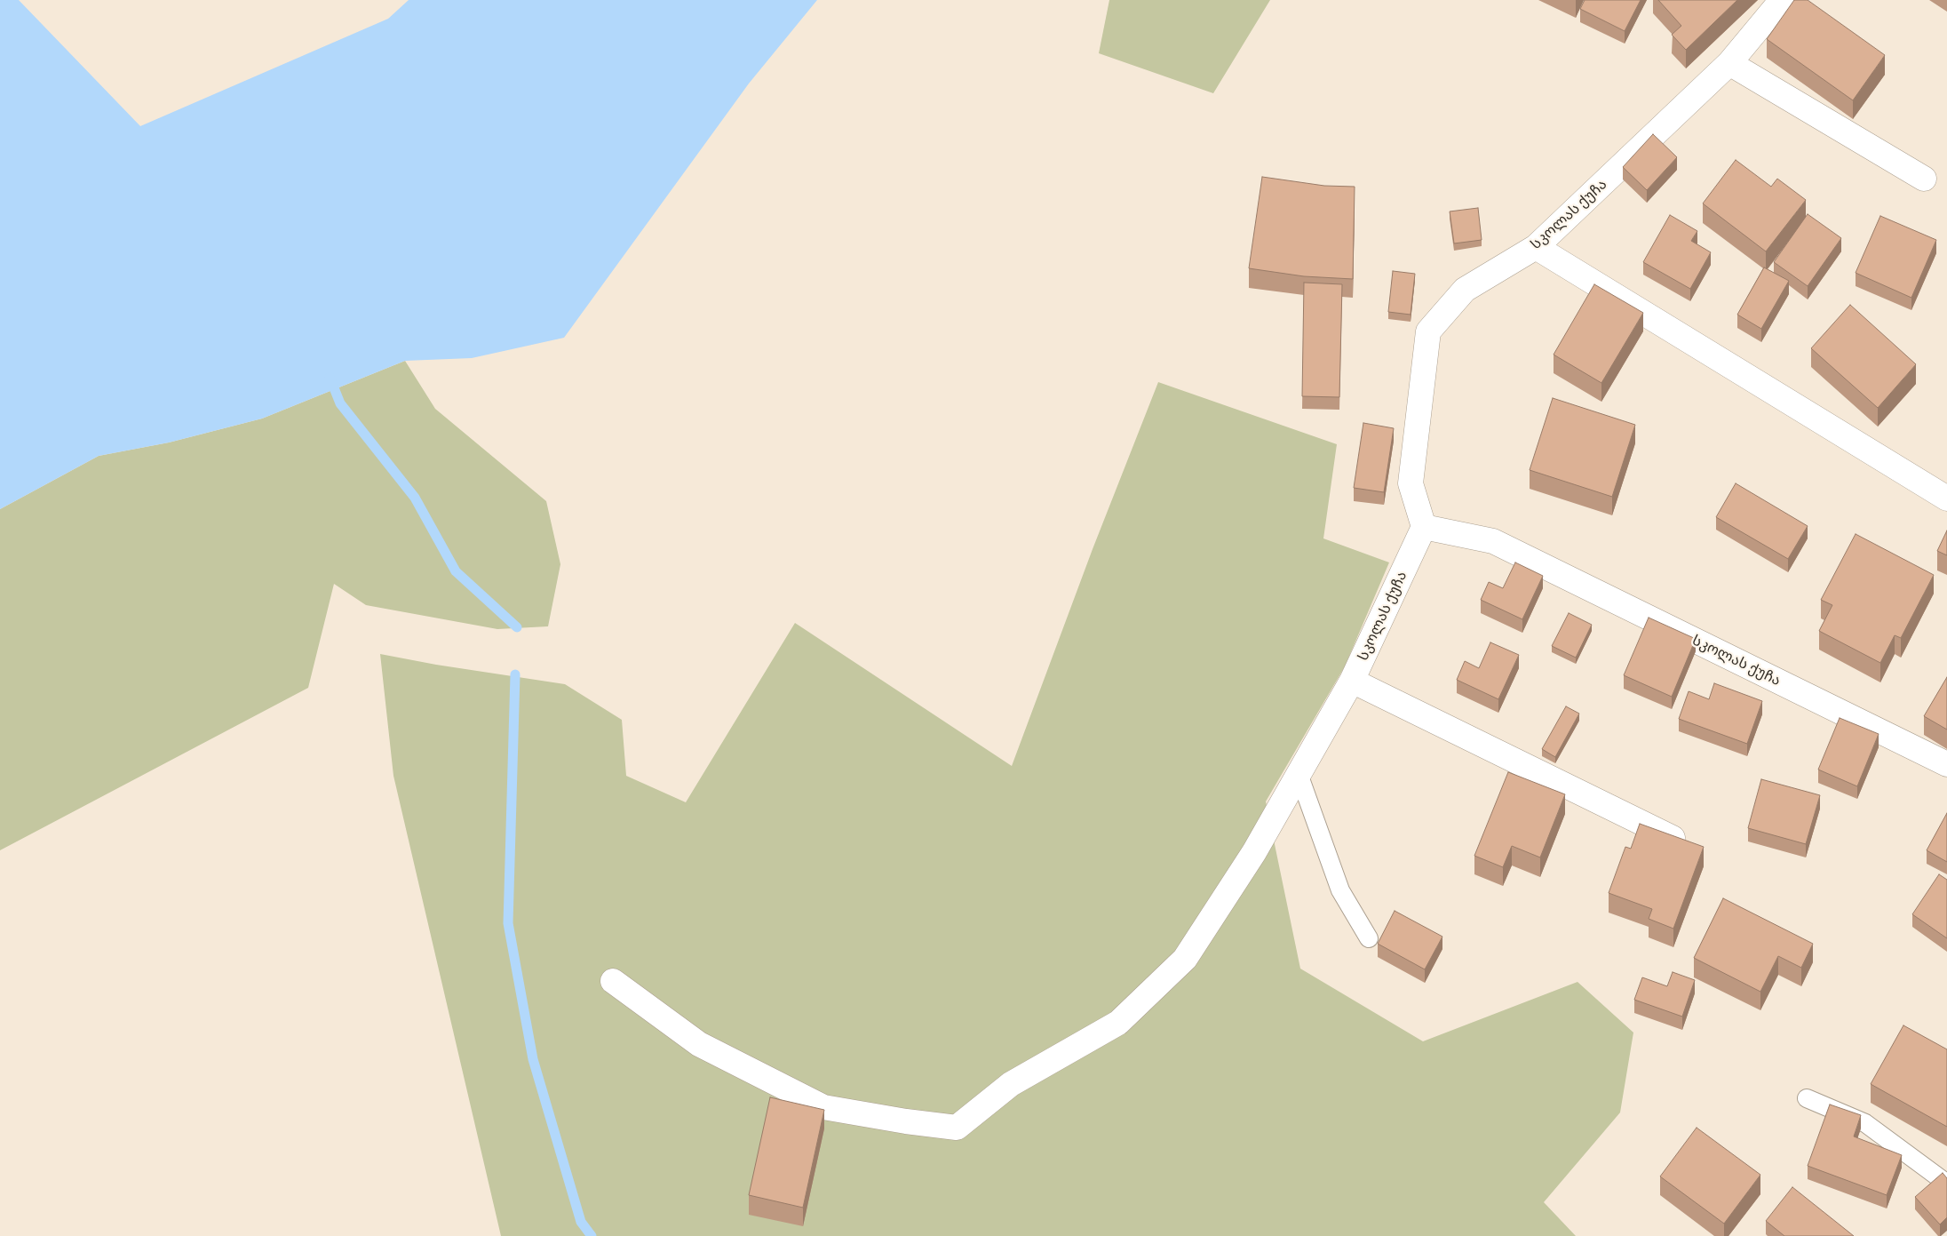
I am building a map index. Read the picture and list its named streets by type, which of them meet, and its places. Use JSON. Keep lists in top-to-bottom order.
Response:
{
  "streets": {
    "street": ["სკოლას ქუჩა"]
  }
}
